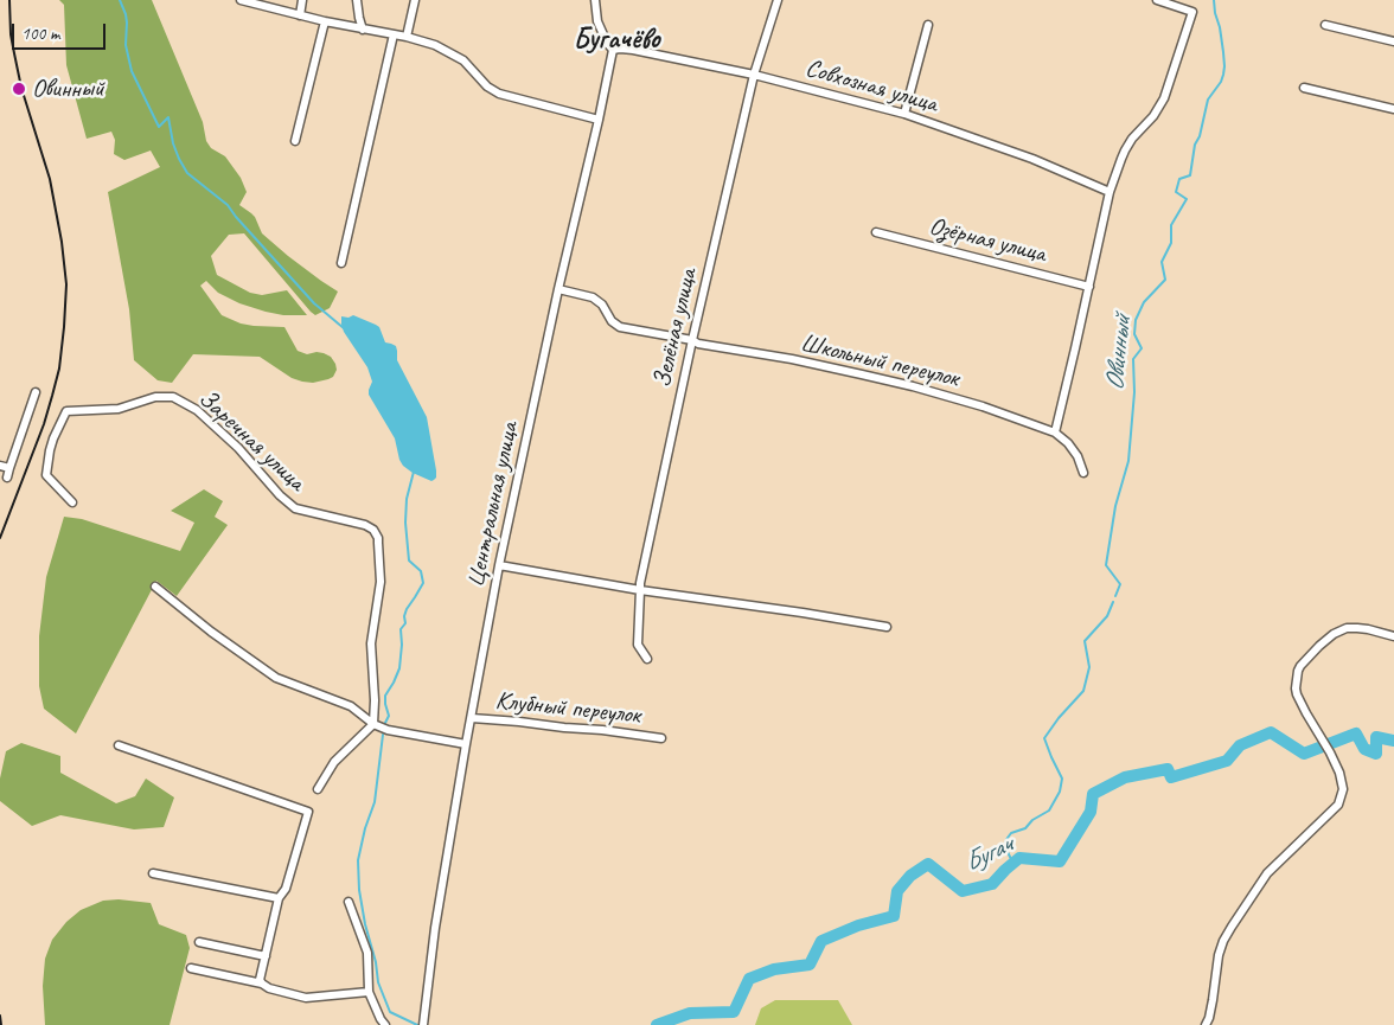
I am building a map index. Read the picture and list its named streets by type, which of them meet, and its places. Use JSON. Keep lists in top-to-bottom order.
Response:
{
  "streets": {
    "street": [
      "Совхозная улица",
      "Озёрная улица",
      "Зелёная улица",
      "Школьный переулок",
      "Заречная улица",
      "Центральная улица",
      "Клубный переулок"
    ]
  },
  "crossings": [
    ["Совхозная улица", "Зелёная улица"],
    ["Совхозная улица", "Центральная улица"],
    ["Зелёная улица", "Школьный переулок"],
    ["Школьный переулок", "Центральная улица"],
    ["Центральная улица", "Клубный переулок"]
  ],
  "districts": ["Бугачёво"],
  "water": ["Овинный", "Бугач"],
  "places": ["Овинный"],
  "scale_bar": "100 m"
}
